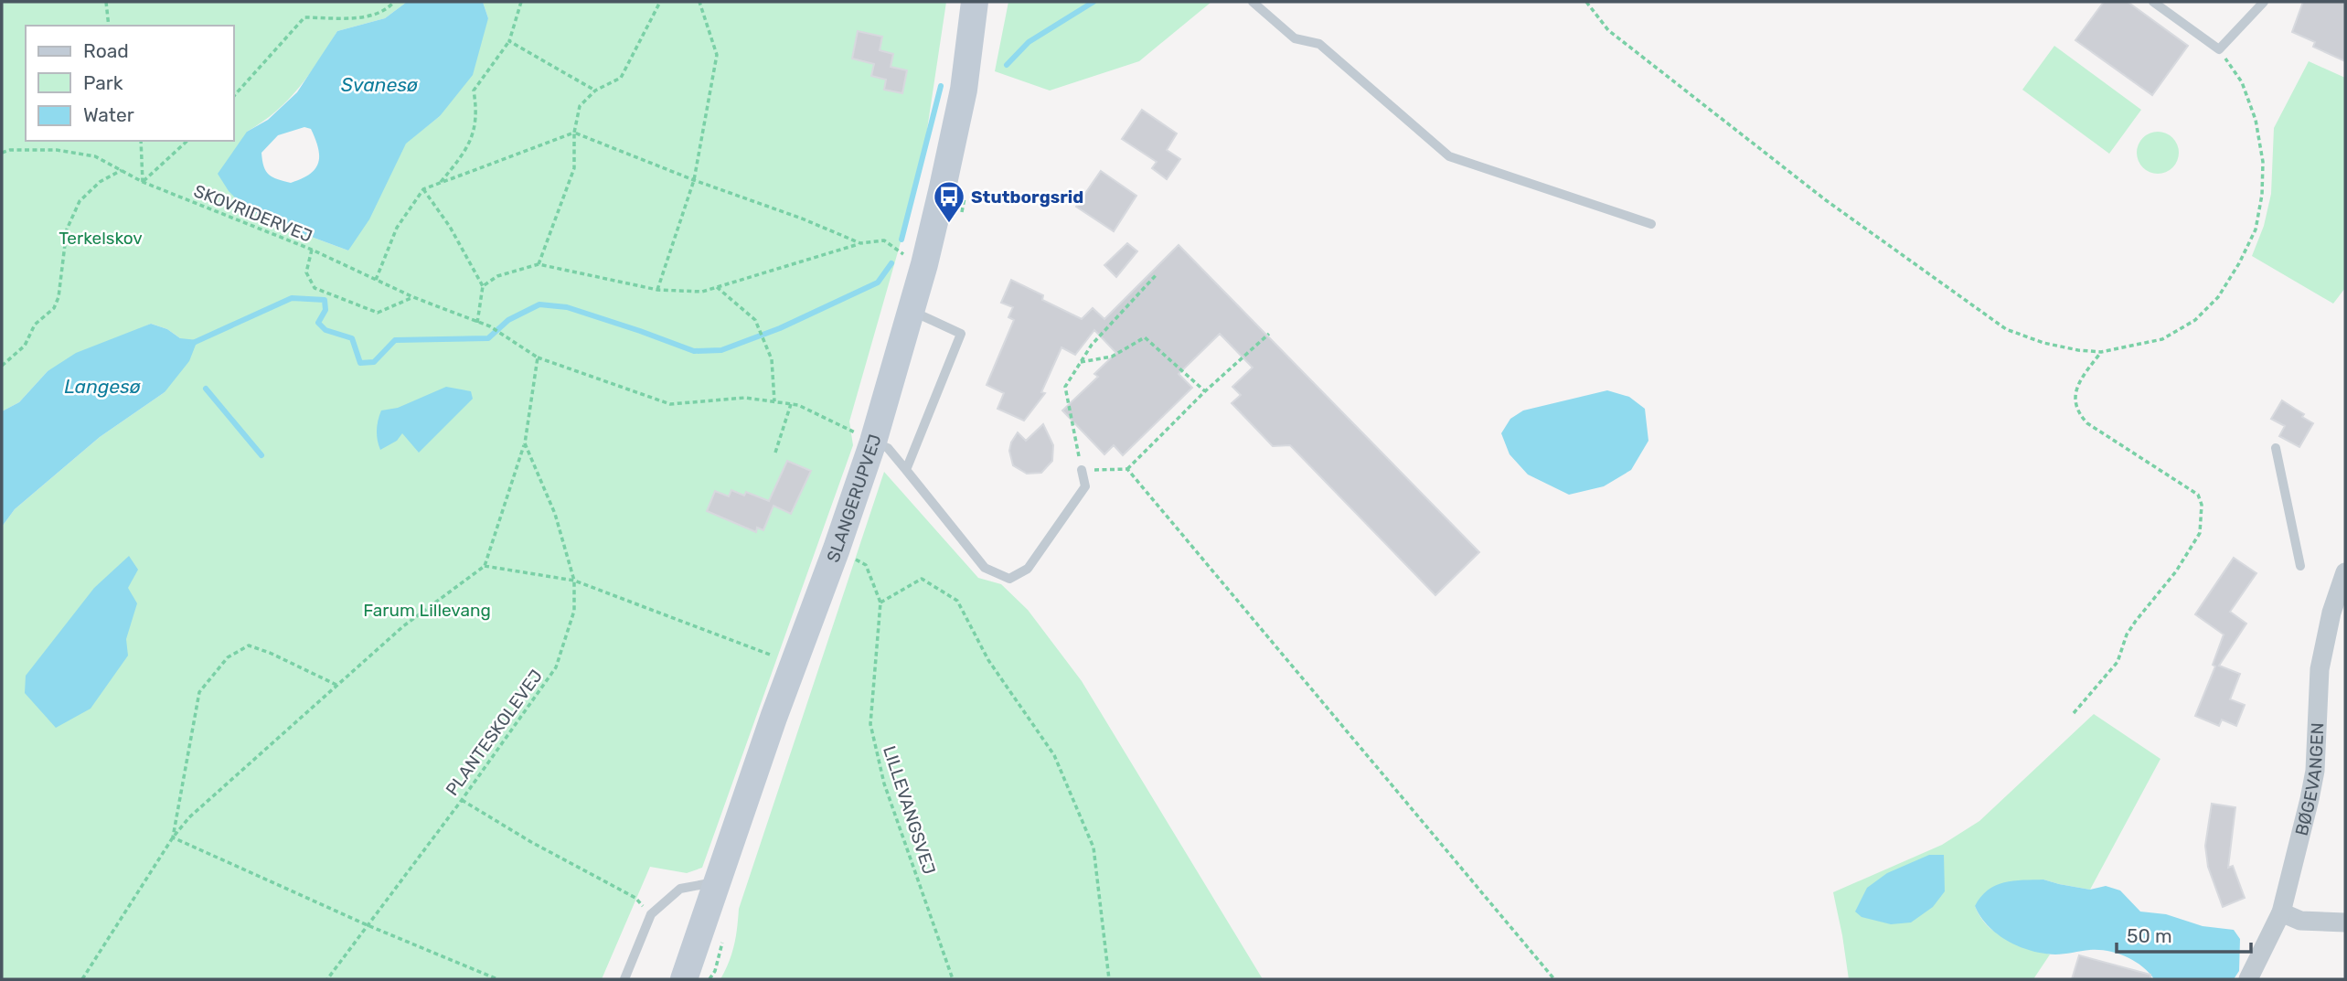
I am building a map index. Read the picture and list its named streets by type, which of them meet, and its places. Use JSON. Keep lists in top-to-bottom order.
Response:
{
  "streets": {
    "main road": ["SLANGERUPVEJ"],
    "street": ["BØGEVANGEN"],
    "path": ["SKOVRIDERVEJ", "PLANTESKOLEVEJ", "LILLEVANGSVEJ"]
  },
  "crossings": [
    ["SLANGERUPVEJ", "LILLEVANGSVEJ"]
  ],
  "water": ["Svanesø", "Langesø"],
  "parks": ["Terkelskov", "Farum Lillevang"],
  "places": {
    "bus stop": ["Stutborgsrid"]
  },
  "legend": ["Road", "Park", "Water"],
  "scale_bar": "50 m"
}
